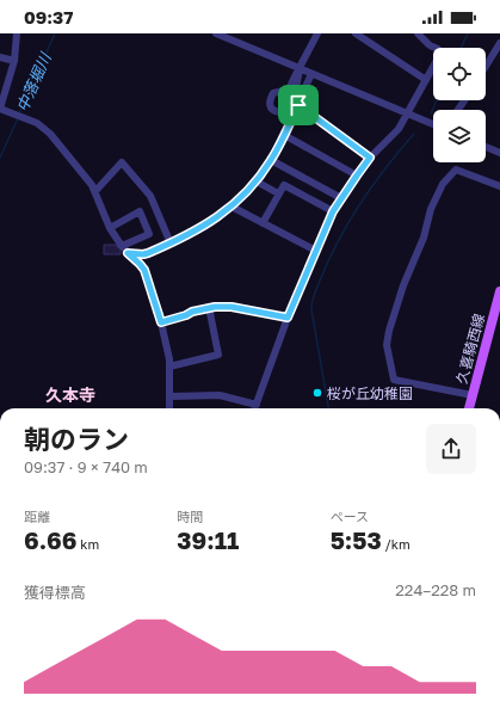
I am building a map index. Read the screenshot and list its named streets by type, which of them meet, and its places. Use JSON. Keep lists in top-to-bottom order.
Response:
{
  "streets": {
    "main road": ["久喜騎西線"]
  },
  "districts": ["久本寺"],
  "water": ["中落堀川"],
  "places": ["桜が丘幼稚園"],
  "page": {
    "status": "09:37",
    "heading": ["朝のラン", "09:37 · 9 × 740 m"],
    "stats": [
      ["距離", "6.66 km"],
      ["時間", "39:11"],
      ["ペース", "5:53 /km"]
    ],
    "chart": ["獲得標高", "224–228 m"]
  }
}
